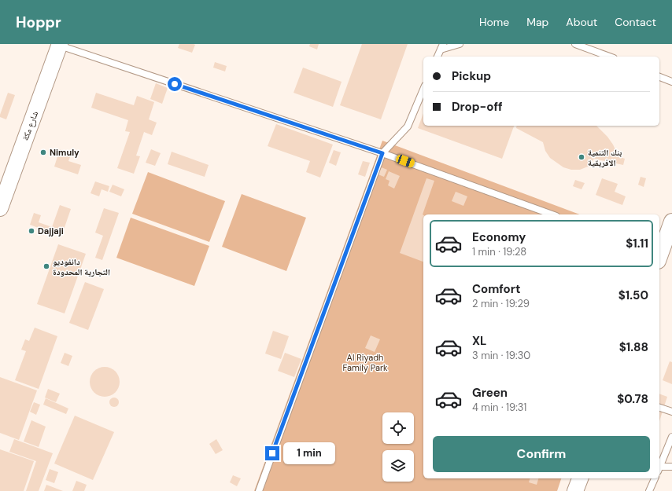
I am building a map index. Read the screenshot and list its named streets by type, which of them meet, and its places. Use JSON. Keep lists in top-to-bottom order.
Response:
{
  "streets": {
    "street": ["شارع مكة"]
  },
  "parks": ["Al Riyadh Family Park"],
  "places": [
    "Nimuly",
    "بنك التنمية الافريقية",
    "Dajjaji",
    "دانفوديو التجارية المحدودة"
  ],
  "page": {
    "header": "Hoppr",
    "nav": [
      "Home",
      "Map",
      "About",
      "Contact"
    ],
    "banner": ["Pickup", "Drop-off"],
    "list": [
      {
        "name": "Economy",
        "note": "1 min · 19:28",
        "value": "$1.11"
      },
      {
        "name": "Comfort",
        "note": "2 min · 19:29",
        "value": "$1.50"
      },
      {
        "name": "XL",
        "note": "3 min · 19:30",
        "value": "$1.88"
      },
      {
        "name": "Green",
        "note": "4 min · 19:31",
        "value": "$0.78"
      }
    ],
    "buttons": "Confirm",
    "bubble": "1 min"
  }
}
